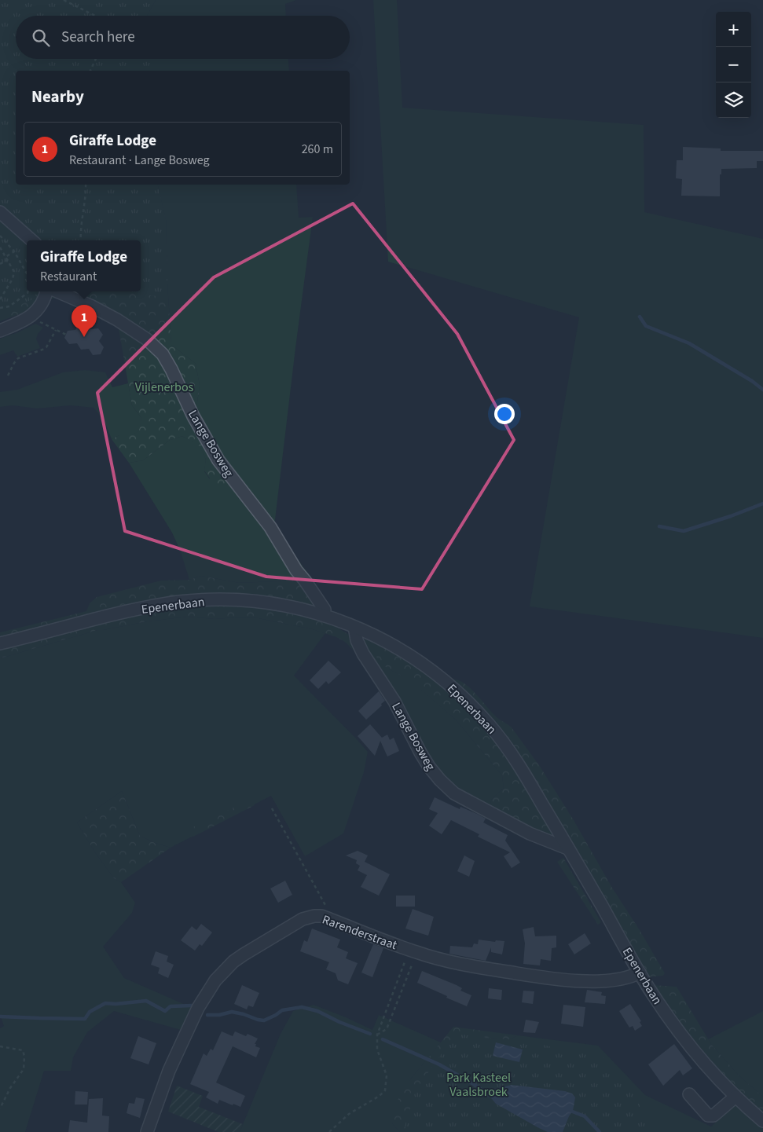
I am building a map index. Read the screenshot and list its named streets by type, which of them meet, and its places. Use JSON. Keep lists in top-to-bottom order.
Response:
{
  "streets": {
    "street": ["Lange Bosweg", "Epenerbaan", "Rarenderstraat"]
  },
  "crossings": [
    ["Lange Bosweg", "Epenerbaan"],
    ["Epenerbaan", "Rarenderstraat"]
  ],
  "parks": ["Vijlenerbos", "Park Kasteel Vaalsbroek"],
  "page": {
    "map_buttons": ["+", "−"],
    "search": "Search here",
    "heading": "Nearby",
    "list": [
      {
        "mark": "1",
        "name": "Giraffe Lodge",
        "note": "Restaurant · Lange Bosweg",
        "value": "260 m"
      }
    ],
    "popup": ["Giraffe Lodge", "Restaurant"],
    "pins": "1"
  }
}
